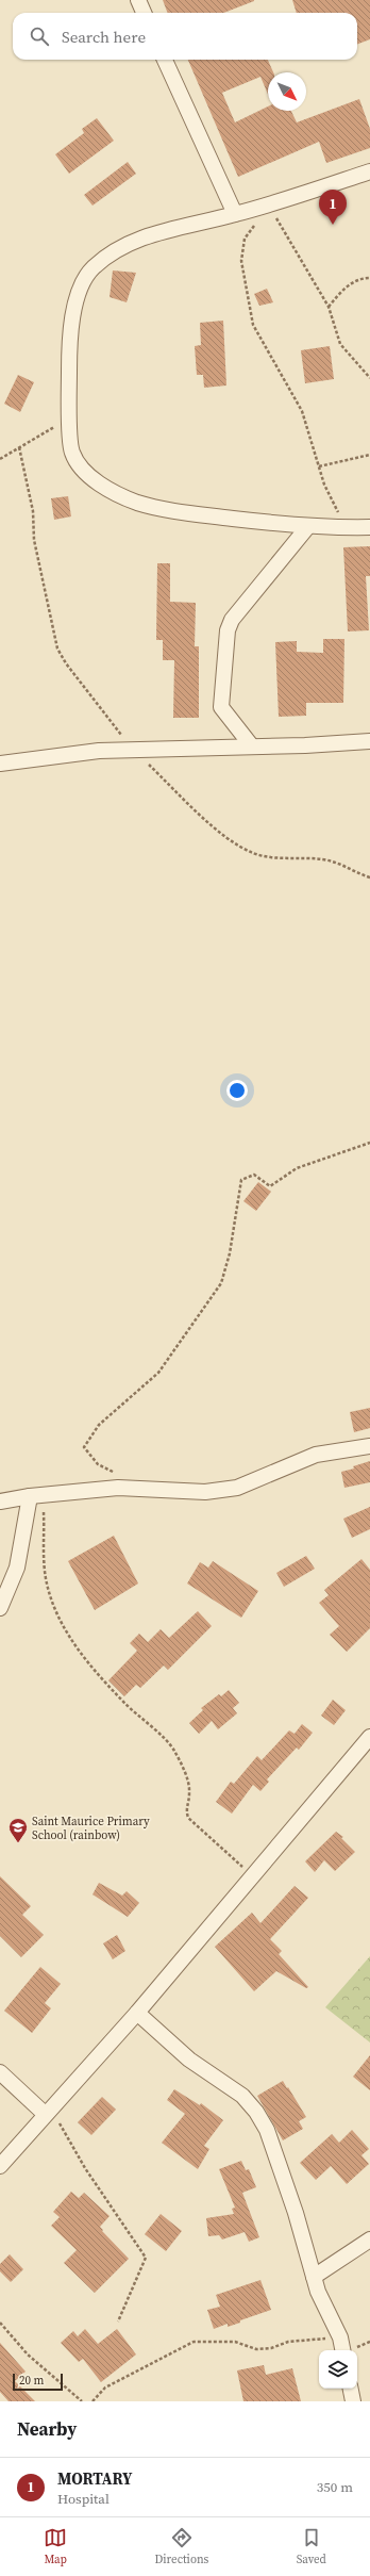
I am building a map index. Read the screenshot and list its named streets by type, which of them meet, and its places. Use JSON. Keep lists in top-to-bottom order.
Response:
{
  "places": {
    "school or university": ["Saint Maurice Primary School (rainbow)"]
  },
  "scale_bar": "20 m",
  "north": "bottom right",
  "page": {
    "search": "Search here",
    "pins": "1",
    "scale": "20 m",
    "heading": "Nearby",
    "list": [
      {
        "mark": "1",
        "name": "MORTARY",
        "note": "Hospital",
        "value": "350 m"
      }
    ],
    "nav": ["Map", "Directions", "Saved"]
  }
}
